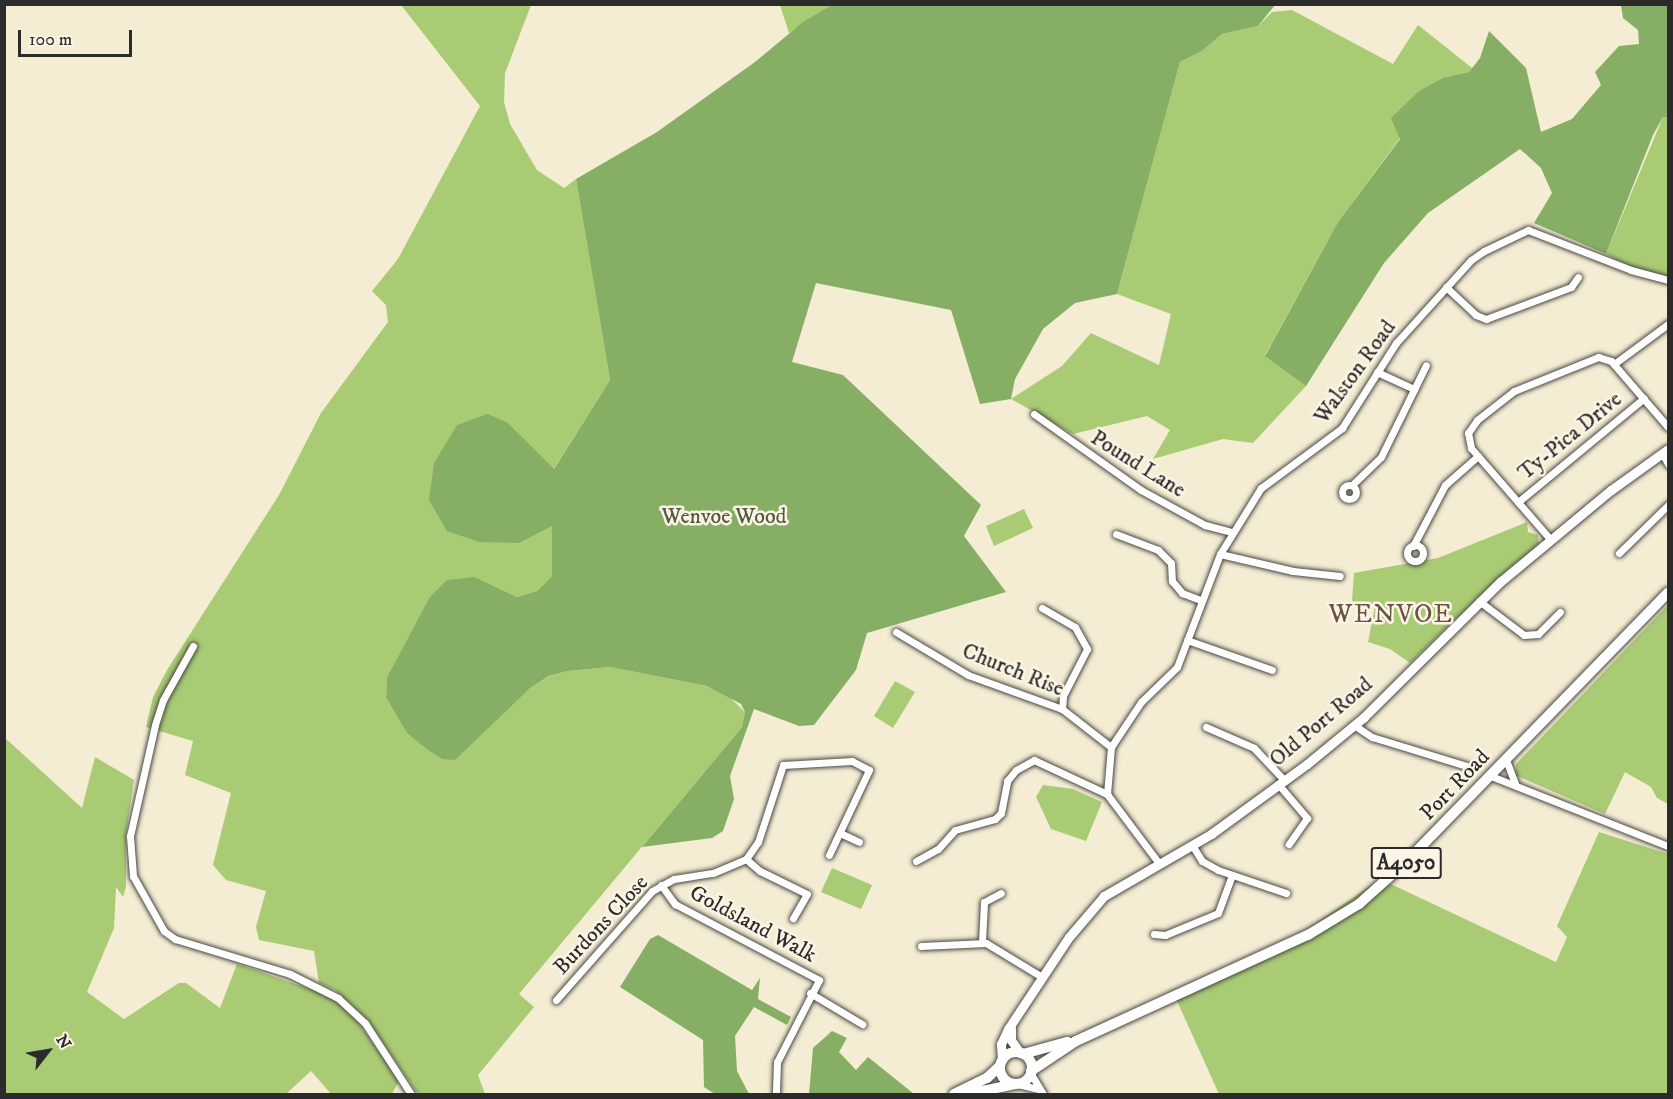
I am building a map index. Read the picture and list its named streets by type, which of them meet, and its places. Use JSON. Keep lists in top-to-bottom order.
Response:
{
  "streets": {
    "main road": ["Port Road", "A4050"],
    "street": [
      "Walston Road",
      "Ty-Pica Drive",
      "Pound Lane",
      "Church Rise",
      "Old Port Road",
      "Goldsland Walk",
      "Burdons Close"
    ]
  },
  "crossings": [
    ["Walston Road", "Pound Lane"],
    ["Walston Road", "Church Rise"],
    ["Old Port Road", "Port Road"],
    ["Goldsland Walk", "Burdons Close"]
  ],
  "districts": ["WENVOE"],
  "parks": ["Wenvoe Wood"],
  "scale_bar": "100 m",
  "north": "top right"
}
